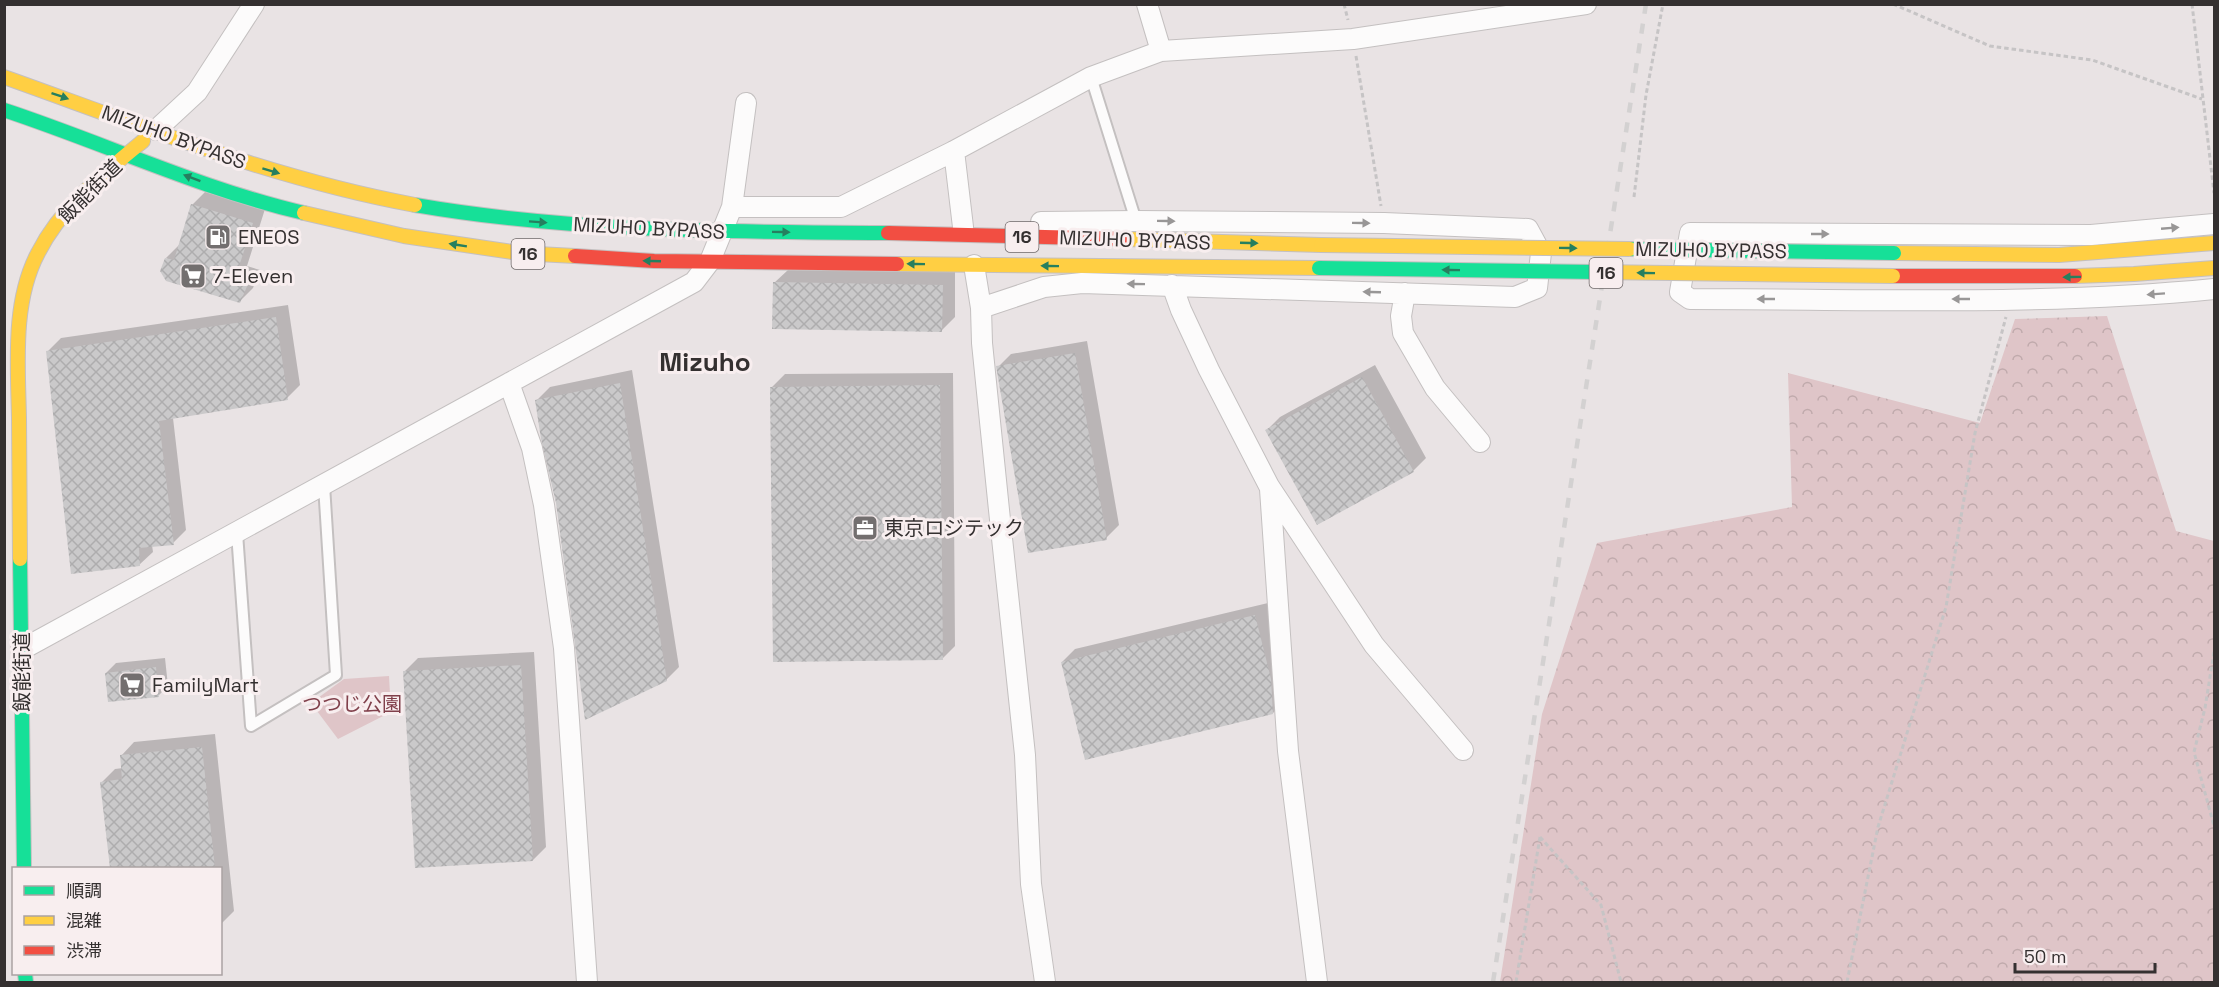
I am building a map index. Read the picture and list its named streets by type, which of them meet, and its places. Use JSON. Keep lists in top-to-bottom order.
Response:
{
  "streets": {
    "main road": ["MIZUHO BYPASS", "飯能街道", "16"]
  },
  "crossings": [
    ["MIZUHO BYPASS", "飯能街道"]
  ],
  "districts": ["Mizuho"],
  "parks": ["つつじ公園"],
  "places": {
    "fuel station": ["ENEOS"],
    "supermarket": ["7-Eleven", "FamilyMart"],
    "office": ["東京ロジテック"]
  },
  "legend": ["順調", "混雑", "渋滞"],
  "scale_bar": "50 m"
}
